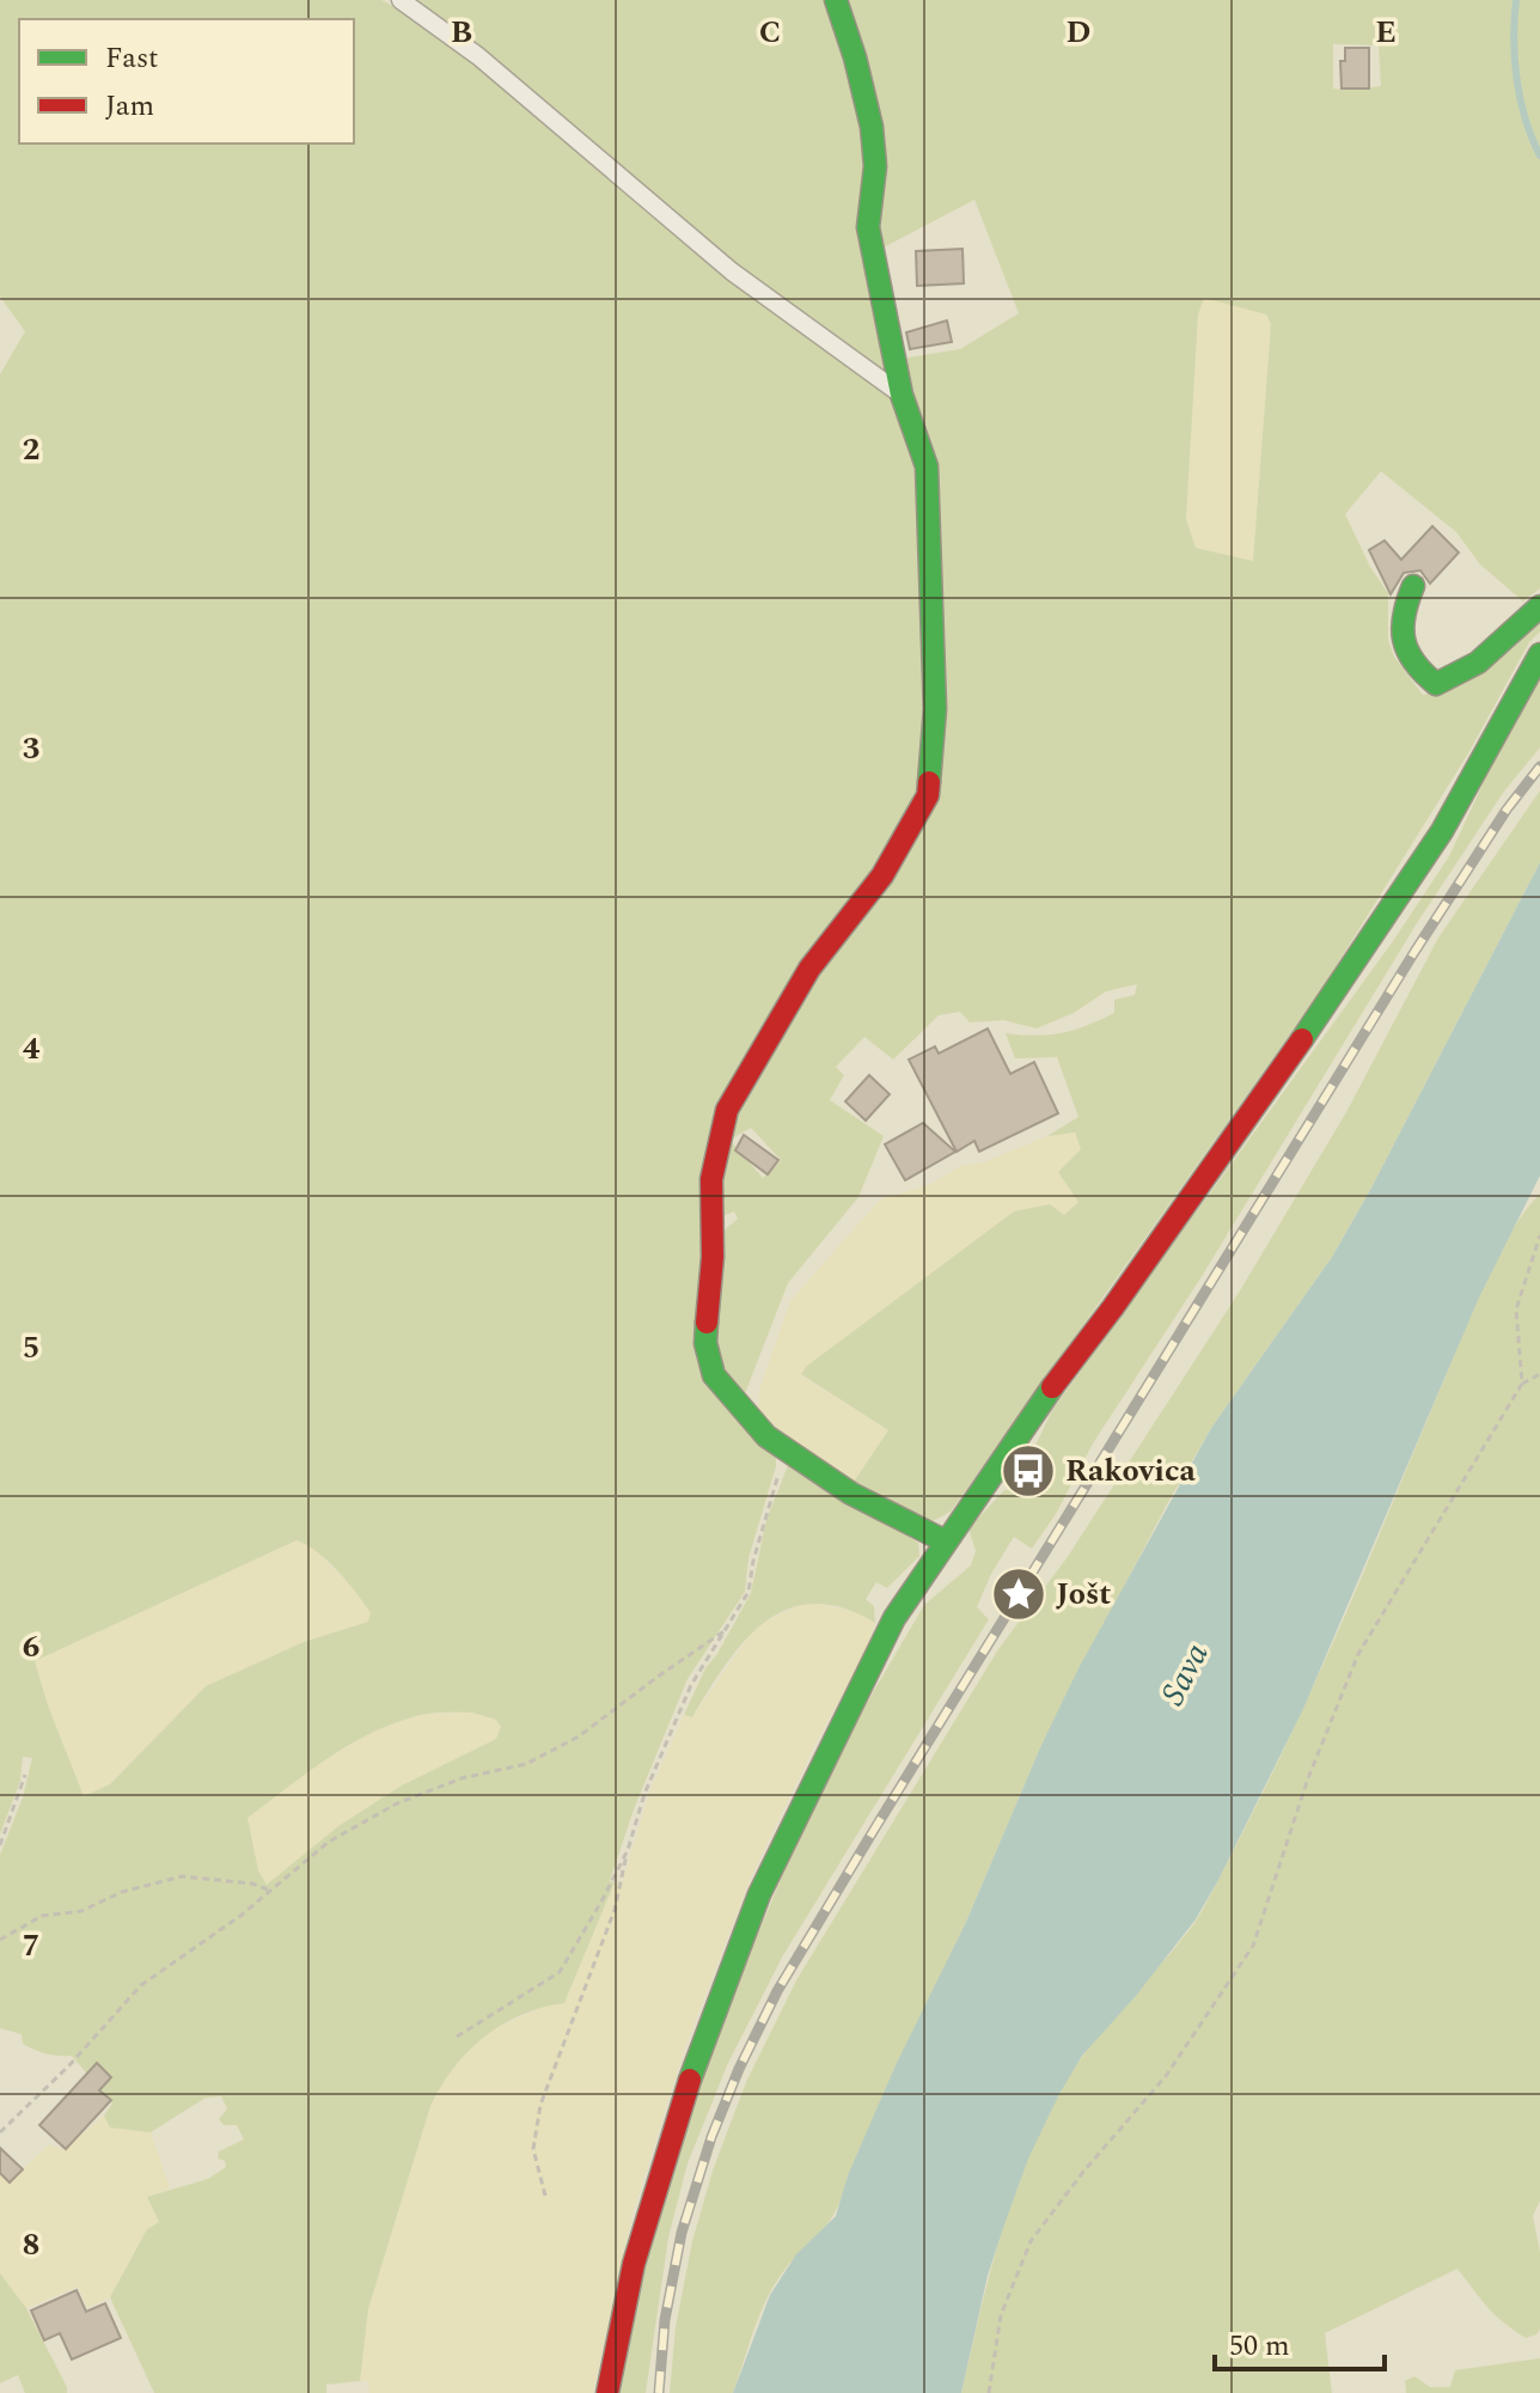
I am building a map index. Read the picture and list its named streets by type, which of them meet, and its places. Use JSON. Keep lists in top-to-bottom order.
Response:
{
  "water": ["Sava"],
  "places": {
    "bus stop": ["Rakovica"],
    "place": ["Jošt"]
  },
  "legend": ["Fast", "Jam"],
  "scale_bar": "50 m",
  "grid": {
    "columns": [
      "B",
      "C",
      "D",
      "E"
    ],
    "rows": [
      "2",
      "3",
      "4",
      "5",
      "6",
      "7",
      "8"
    ]
  }
}
